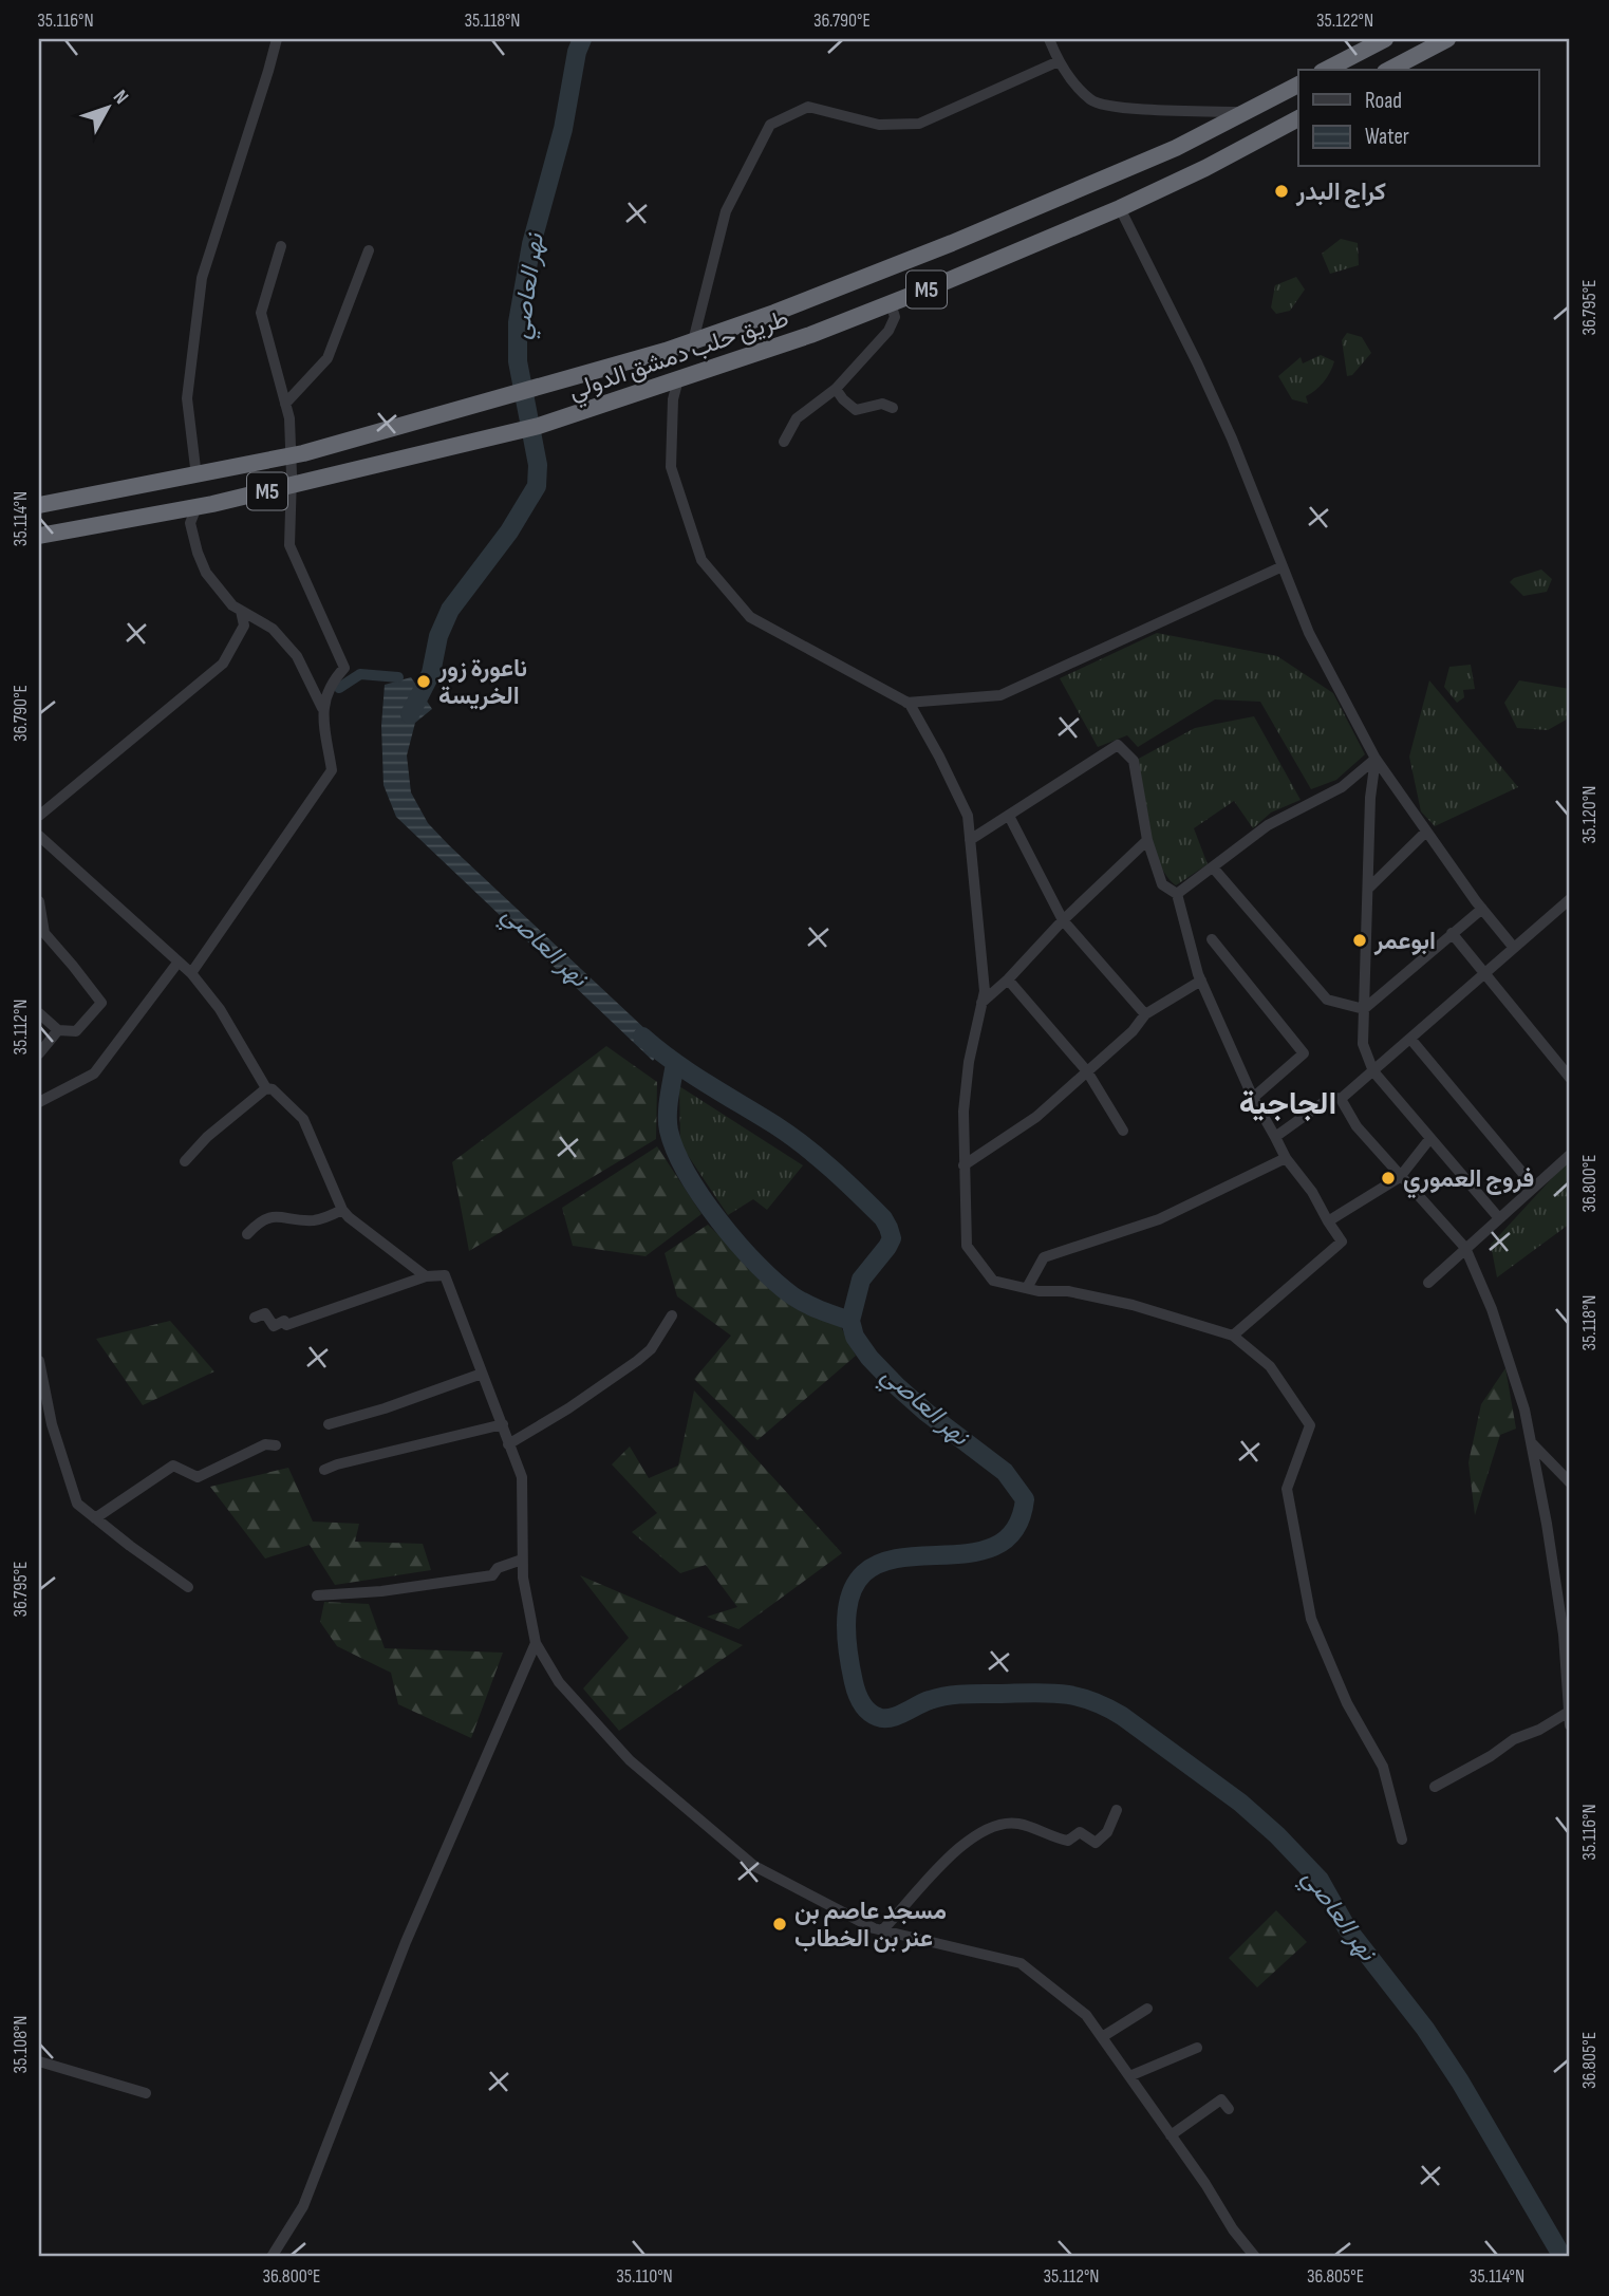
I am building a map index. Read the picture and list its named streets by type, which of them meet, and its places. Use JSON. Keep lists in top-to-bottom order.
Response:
{
  "streets": {
    "highway": ["M5", "طريق حلب دمشق الدولي"]
  },
  "crossings": [
    ["M5", "طريق حلب دمشق الدولي"]
  ],
  "districts": ["الجاجية"],
  "water": ["نهر العاصي"],
  "places": [
    "كراج البدر",
    "ناعورة زور الخريسة",
    "ابوعمر",
    "فروج العموري",
    "مسجد عاصم بن عنر بن الخطاب"
  ],
  "legend": ["Road", "Water"],
  "north": "top right",
  "coordinates": [
    "35.116°N",
    "35.118°N",
    "36.790°E",
    "35.122°N",
    "36.795°E",
    "35.114°N",
    "35.120°N",
    "35.112°N",
    "36.800°E",
    "35.108°N",
    "36.805°E",
    "35.110°N"
  ]
}
